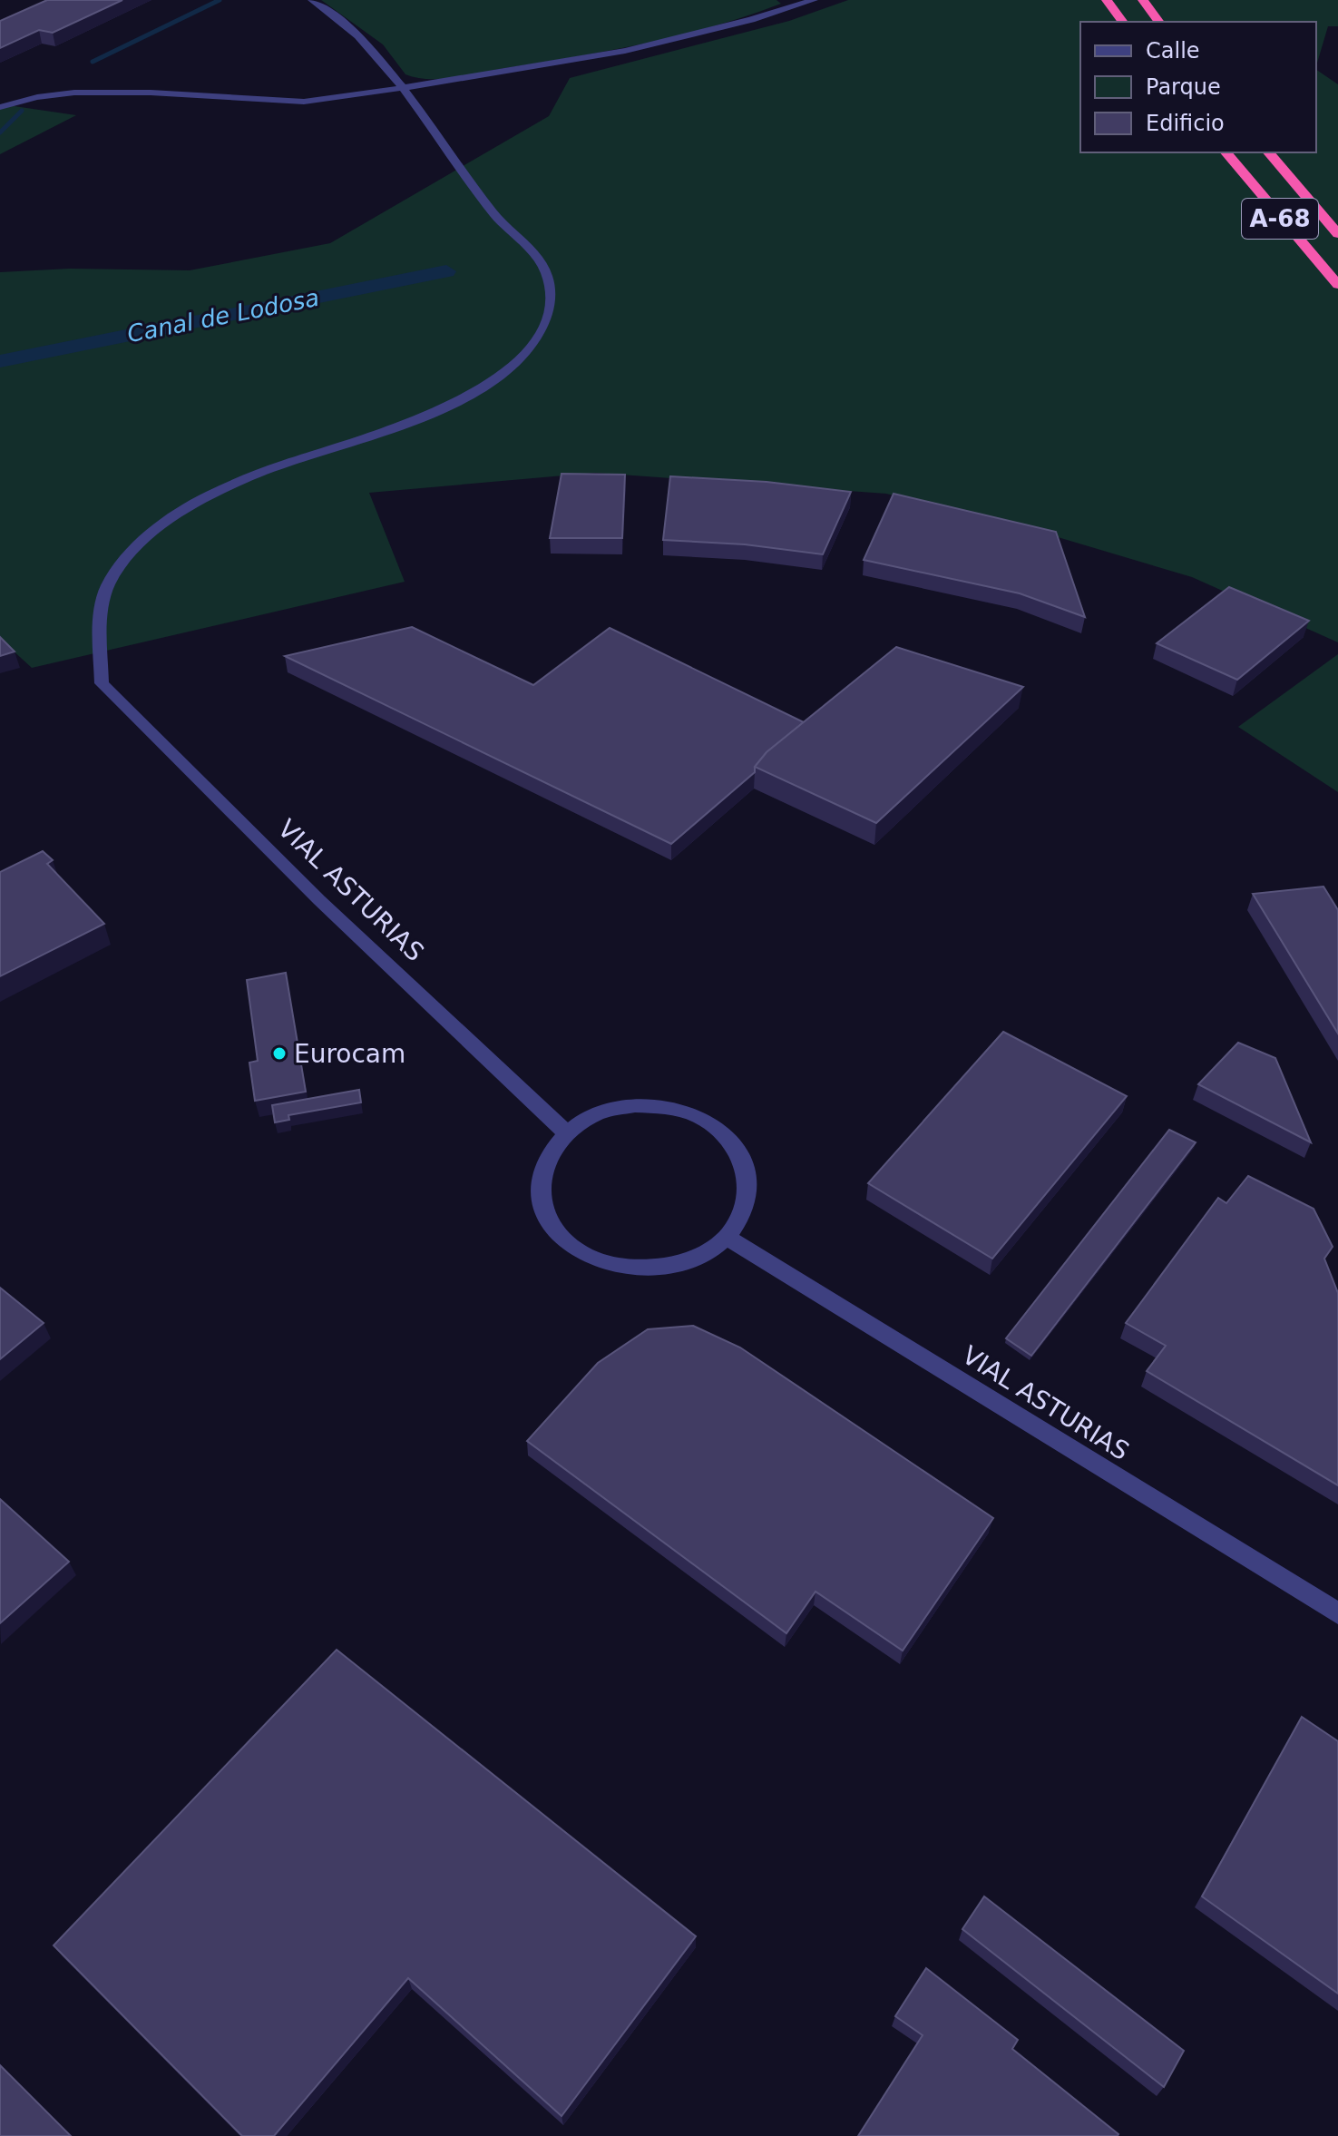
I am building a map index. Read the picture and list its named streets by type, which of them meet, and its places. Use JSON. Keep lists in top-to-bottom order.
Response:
{
  "streets": {
    "highway": ["A-68"],
    "street": ["VIAL ASTURIAS"]
  },
  "water": ["Canal de Lodosa"],
  "places": ["Eurocam"],
  "legend": ["Calle", "Parque", "Edificio"]
}
